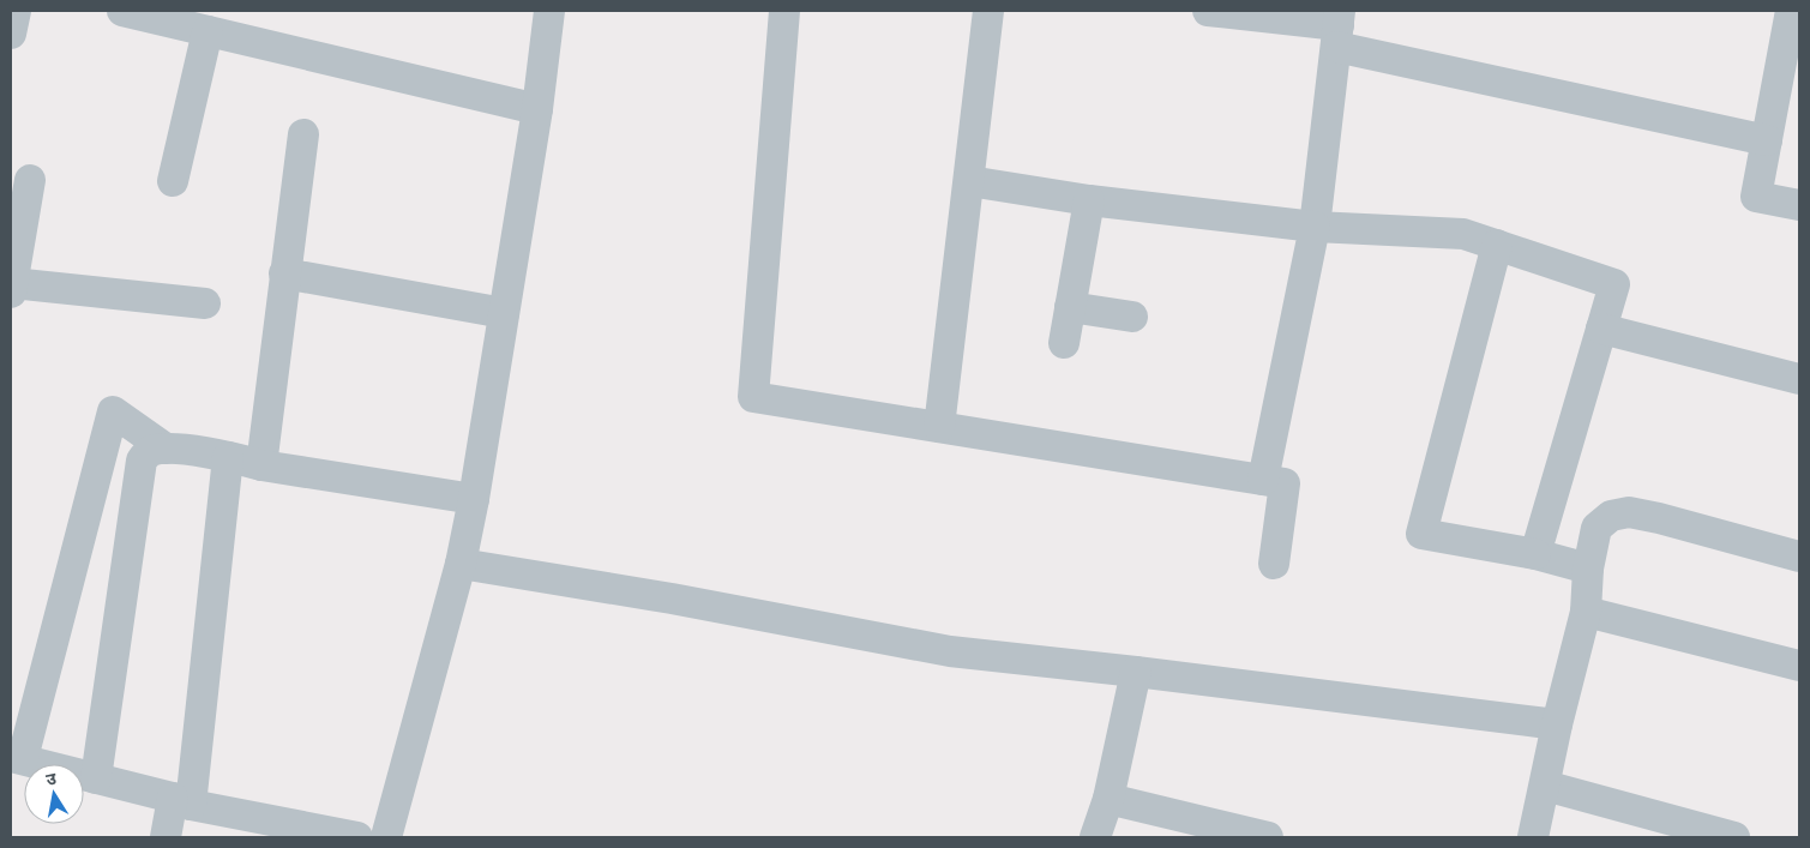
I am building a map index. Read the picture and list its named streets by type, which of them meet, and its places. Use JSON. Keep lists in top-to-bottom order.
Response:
{
  "north": "top"
}
